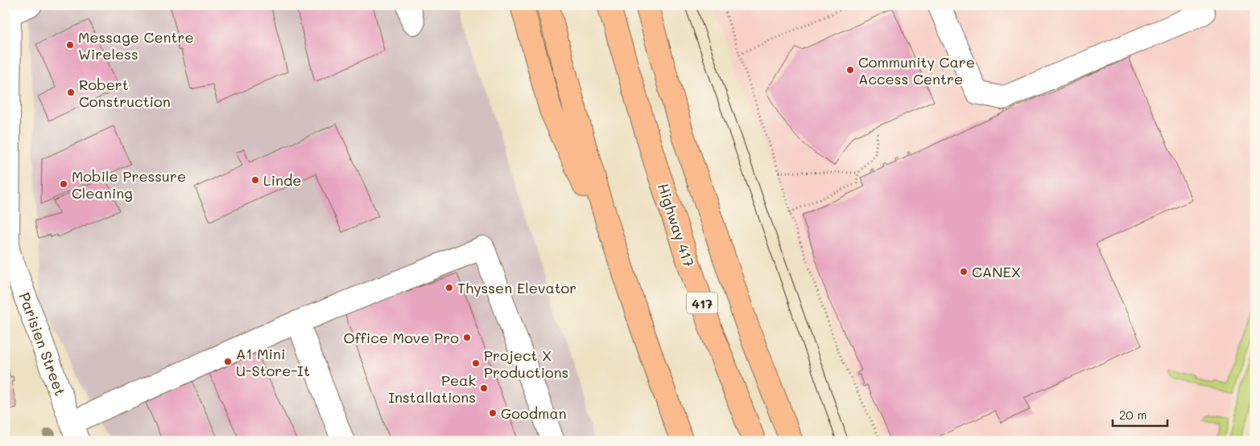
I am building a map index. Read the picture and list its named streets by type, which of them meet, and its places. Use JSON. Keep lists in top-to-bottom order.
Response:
{
  "streets": {
    "highway": ["Highway 417", "417"],
    "street": ["Parisien Street"]
  },
  "places": [
    "Message Centre Wireless",
    "Community Care Access Centre",
    "Robert Construction",
    "Linde",
    "Mobile Pressure Cleaning",
    "CANEX",
    "Thyssen Elevator",
    "Office Move Pro",
    "A1 Mini U-Store-It",
    "Project X Productions",
    "Peak Installations",
    "Goodman"
  ],
  "scale_bar": "20 m"
}
